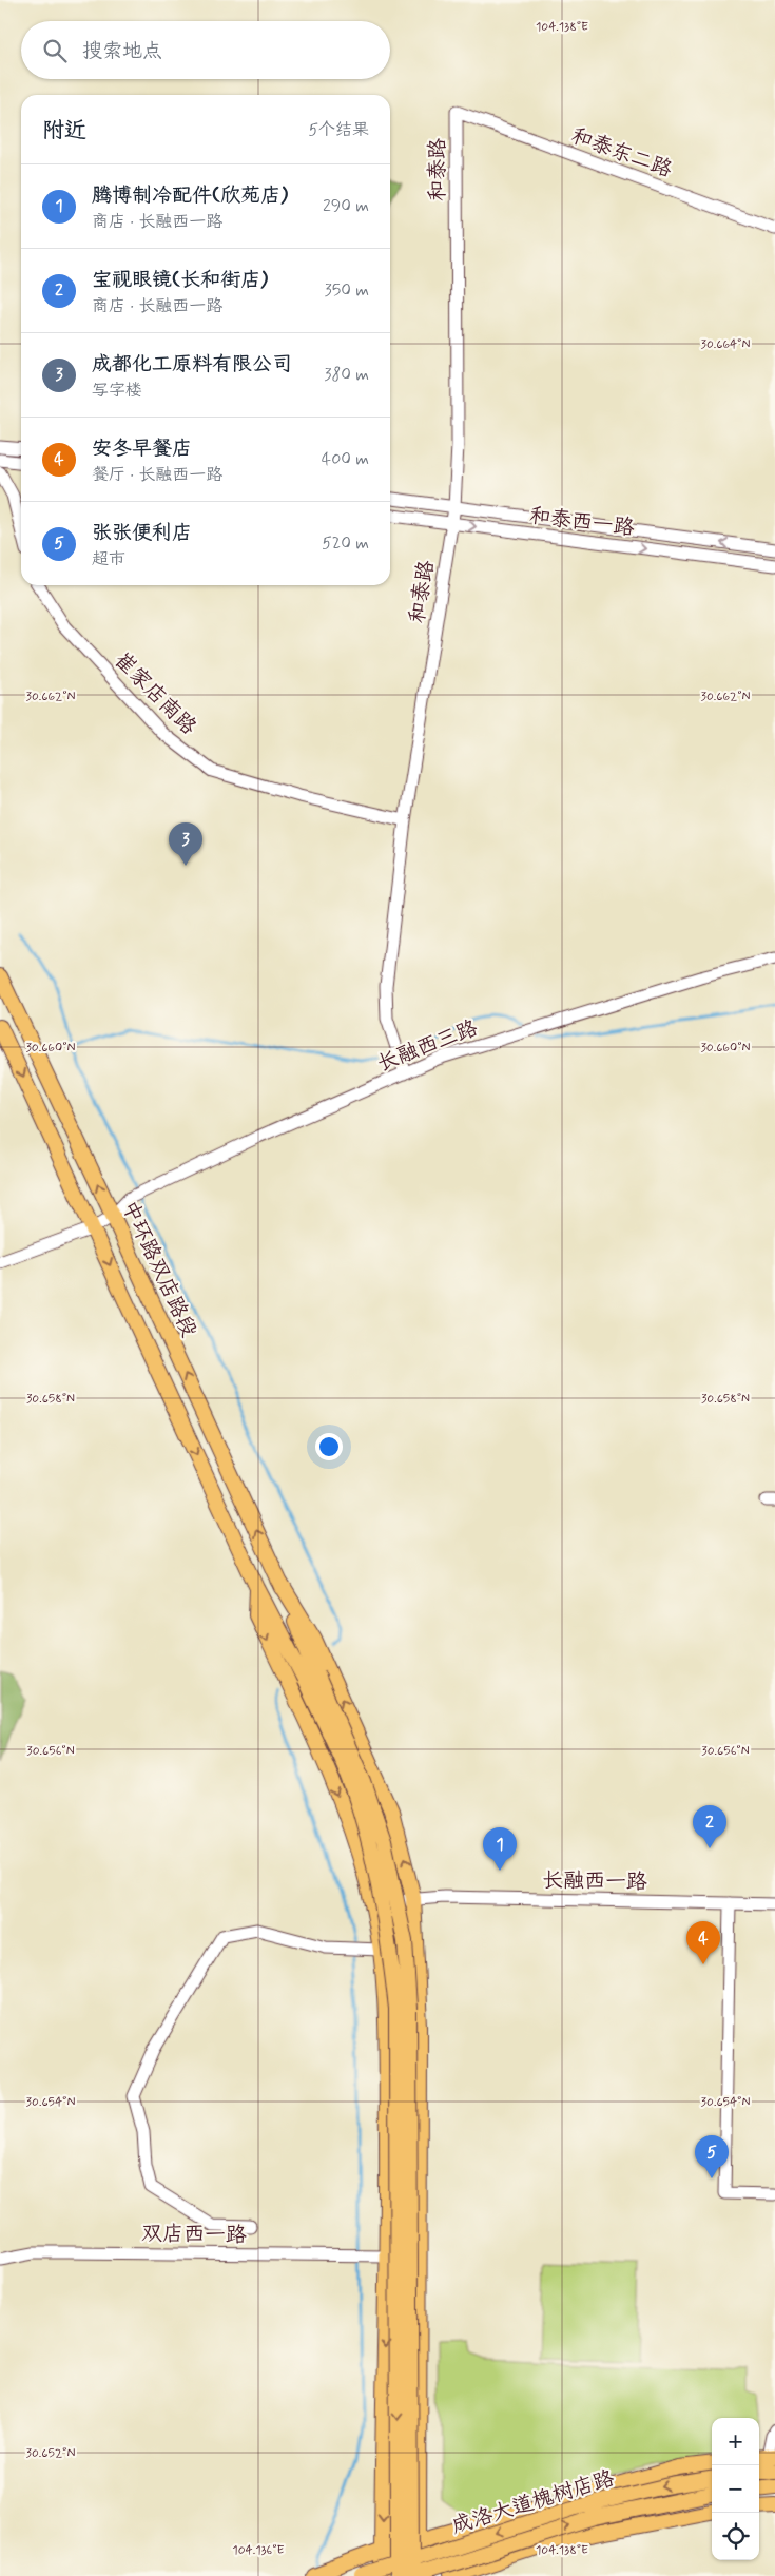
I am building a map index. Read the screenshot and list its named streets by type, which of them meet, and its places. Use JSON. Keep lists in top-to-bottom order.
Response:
{
  "streets": {
    "main road": ["中环路双店路段", "成洛大道槐树店路"],
    "street": [
      "和泰东二路",
      "和泰路",
      "和泰西一路",
      "崔家店南路",
      "长融西三路",
      "长融西一路",
      "双店西一路"
    ]
  },
  "crossings": [
    ["和泰东二路", "和泰路"],
    ["和泰路", "和泰西一路"],
    ["和泰路", "崔家店南路"],
    ["和泰路", "长融西三路"],
    ["长融西三路", "中环路双店路段"]
  ],
  "page": {
    "search": "搜索地点",
    "heading": ["附近", "5个结果"],
    "list": [
      {
        "mark": "1",
        "name": "腾博制冷配件(欣苑店)",
        "note": "商店 · 长融西一路",
        "value": "290 m"
      },
      {
        "mark": "2",
        "name": "宝视眼镜(长和街店)",
        "note": "商店 · 长融西一路",
        "value": "350 m"
      },
      {
        "mark": "3",
        "name": "成都化工原料有限公司",
        "note": "写字楼",
        "value": "380 m"
      },
      {
        "mark": "4",
        "name": "安冬早餐店",
        "note": "餐厅 · 长融西一路",
        "value": "400 m"
      },
      {
        "mark": "5",
        "name": "张张便利店",
        "note": "超市",
        "value": "520 m"
      }
    ],
    "pins": [
      "3",
      "2",
      "1",
      "4",
      "5"
    ],
    "map_buttons": ["+", "−"]
  },
  "coordinates": [
    "104.138°E",
    "30.664°N",
    "30.662°N",
    "30.660°N",
    "30.658°N",
    "30.656°N",
    "30.654°N",
    "30.652°N",
    "104.136°E"
  ]
}
